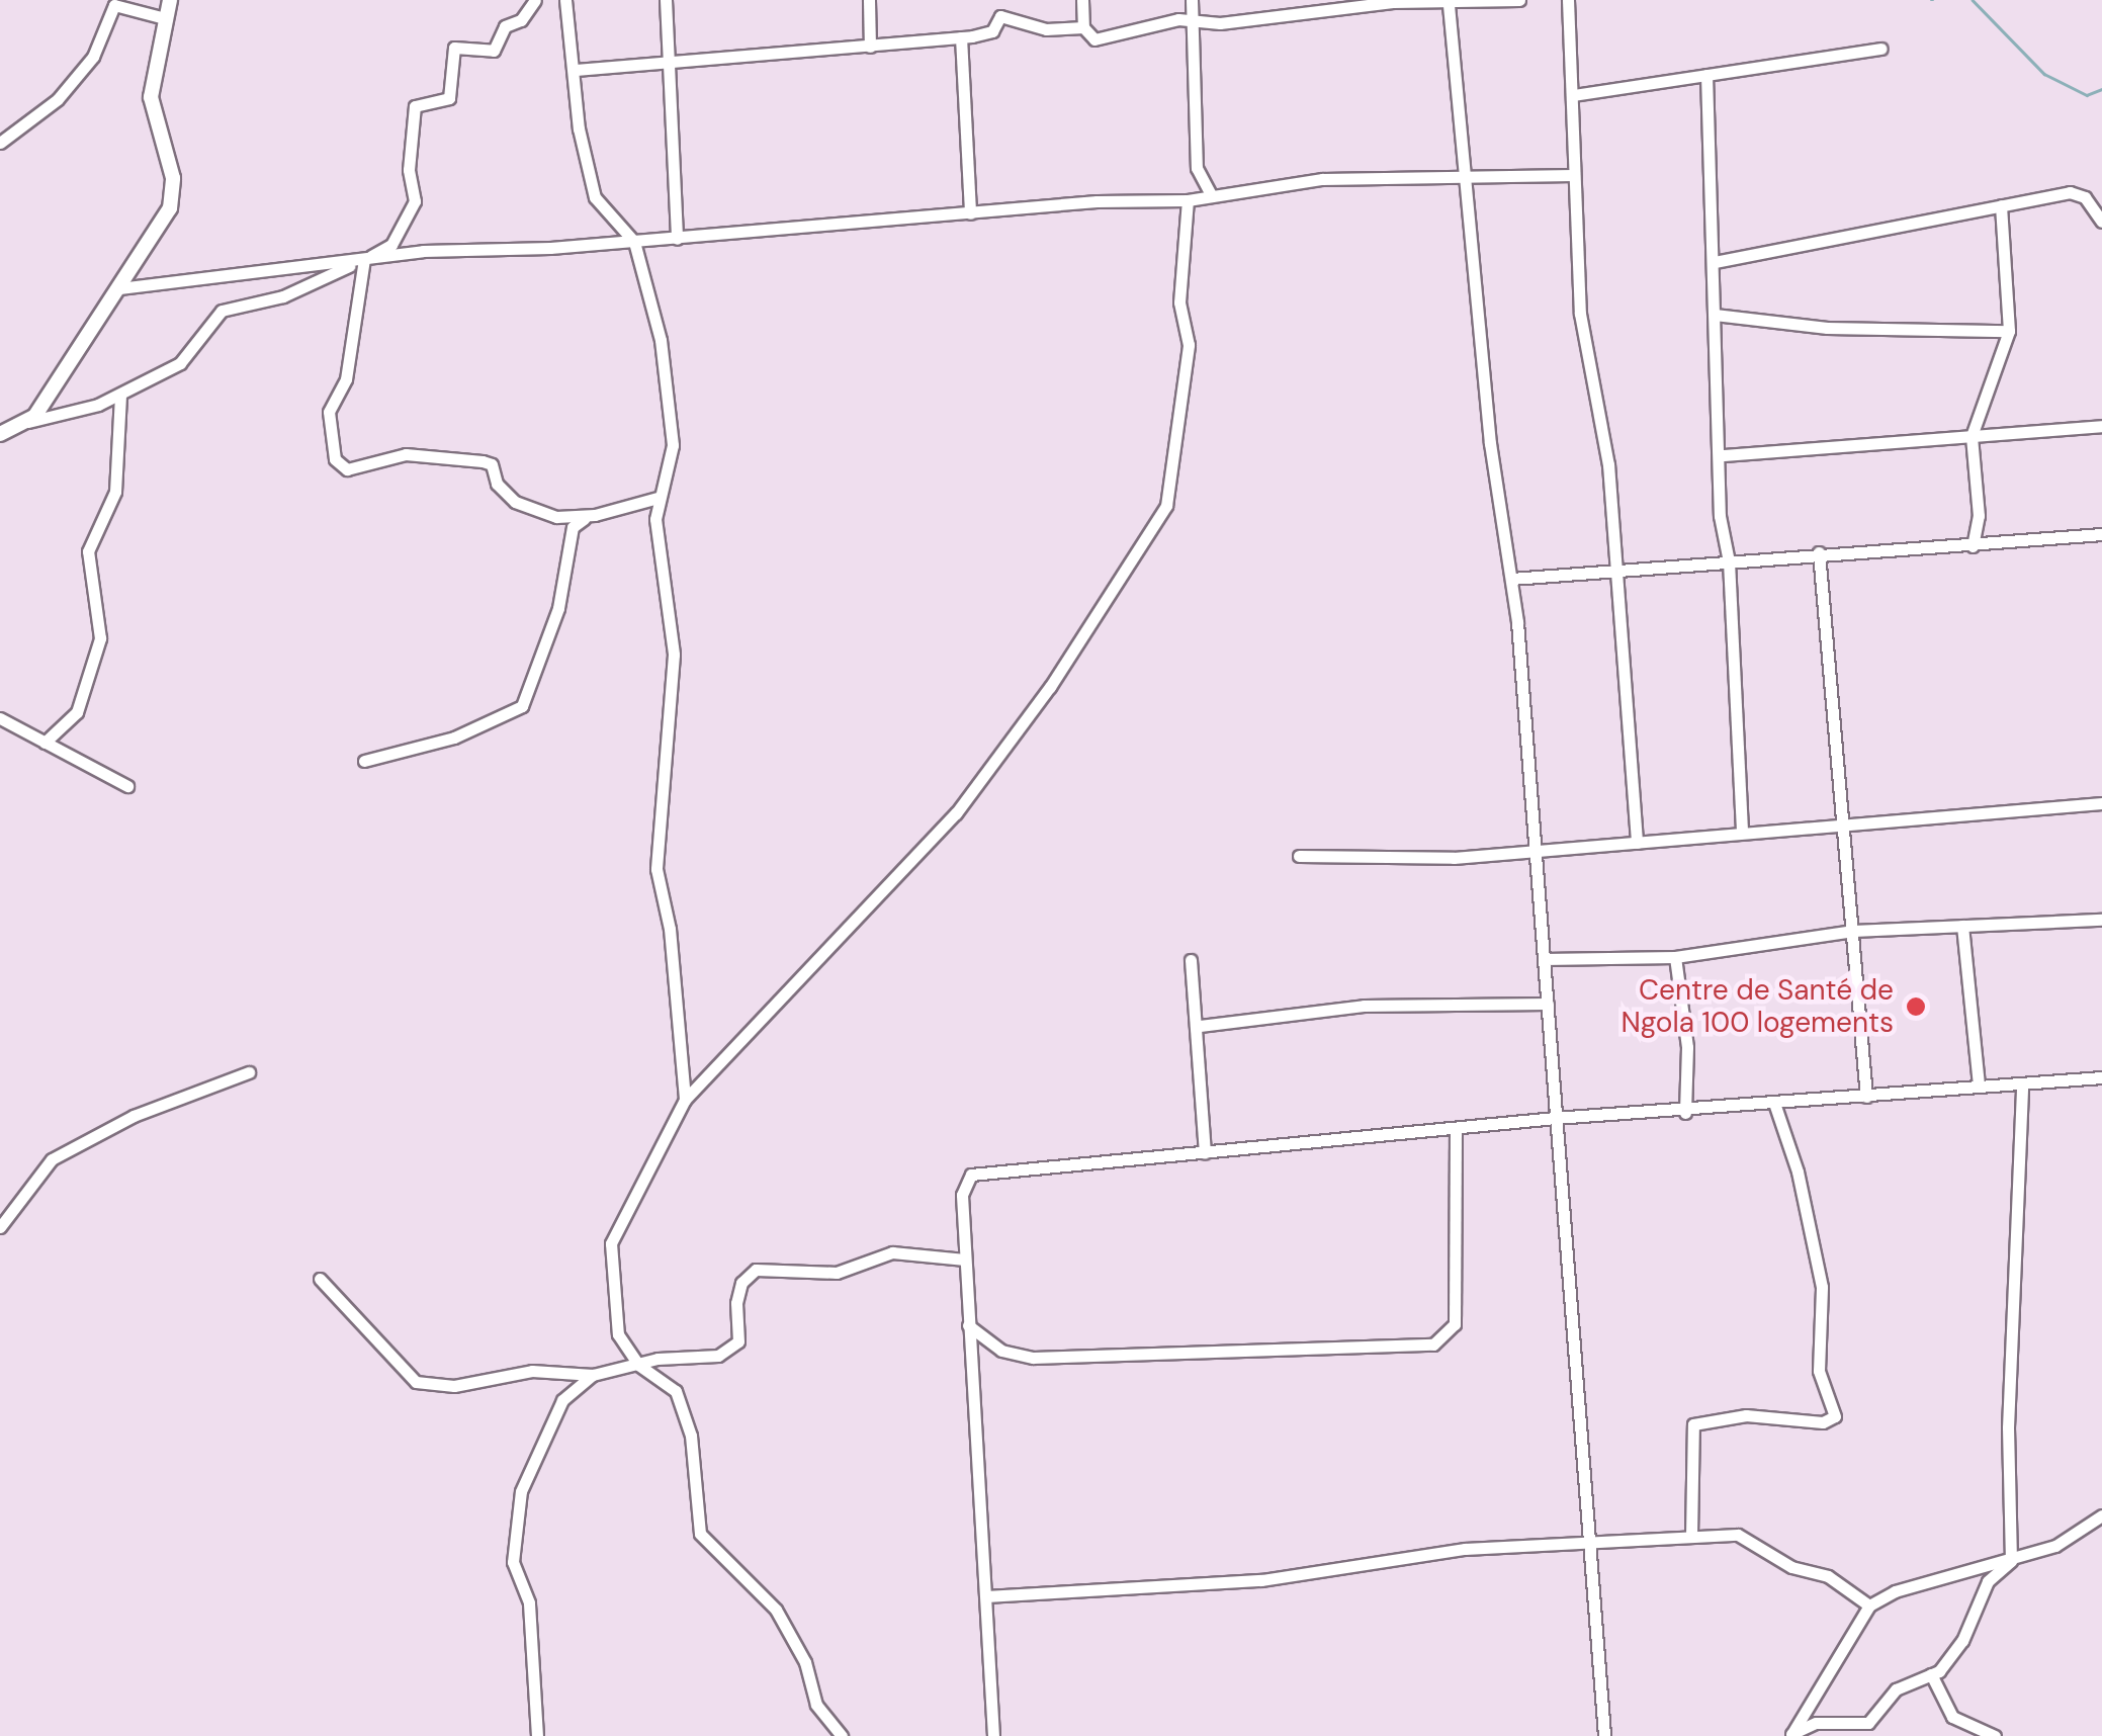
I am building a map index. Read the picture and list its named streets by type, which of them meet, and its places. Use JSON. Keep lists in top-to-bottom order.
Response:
{
  "places": ["Centre de Santé de Ngola 100 logements"]
}
